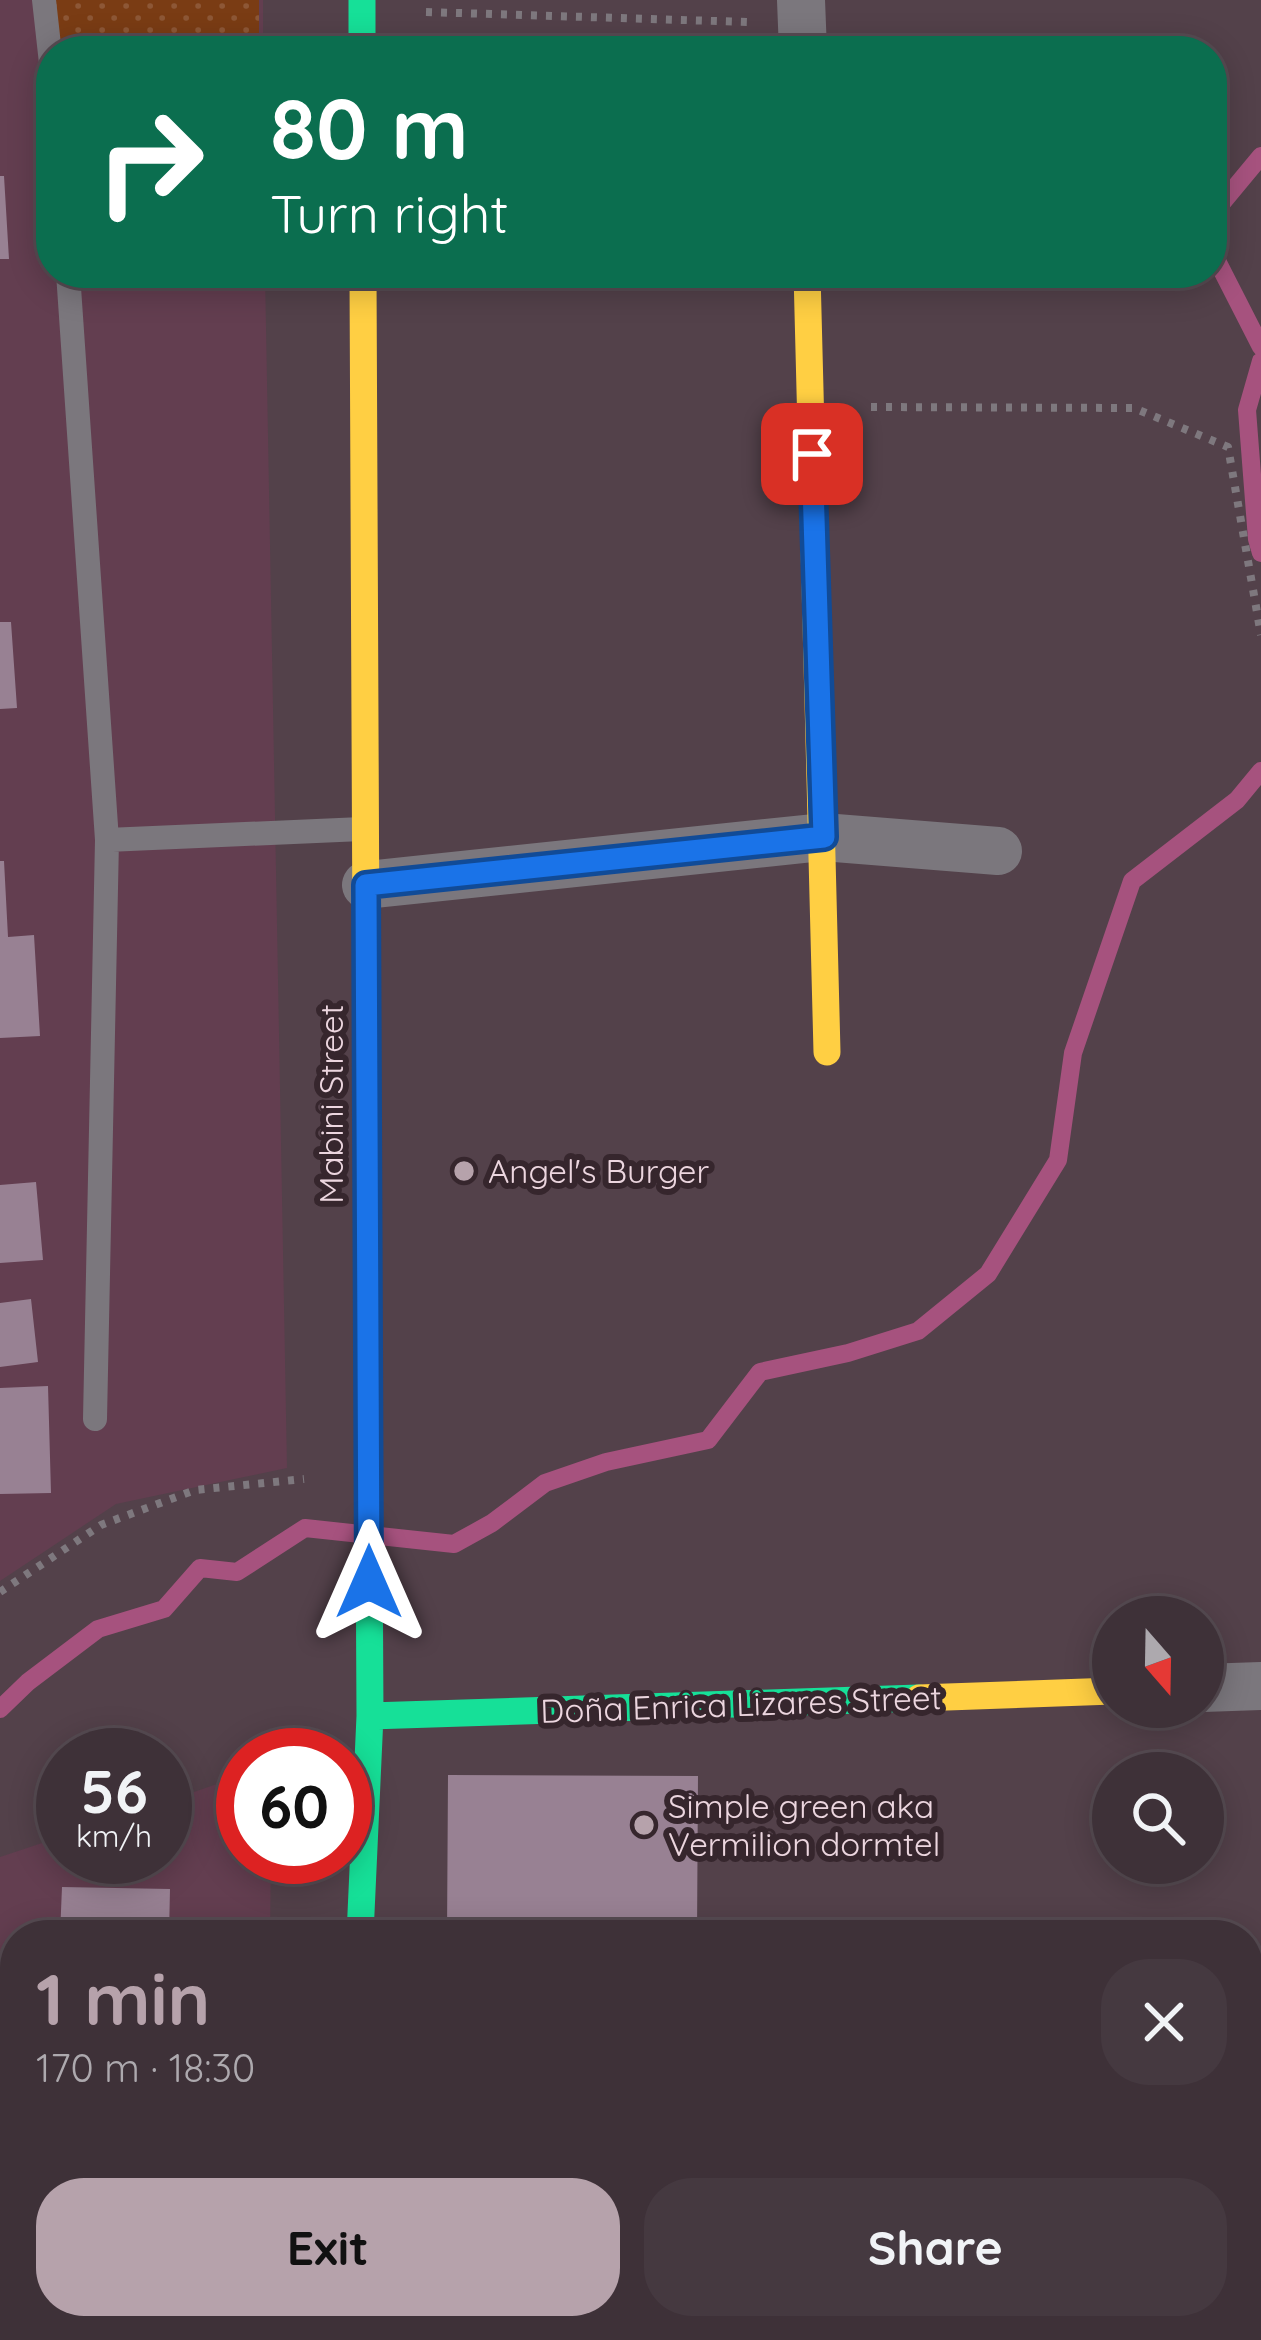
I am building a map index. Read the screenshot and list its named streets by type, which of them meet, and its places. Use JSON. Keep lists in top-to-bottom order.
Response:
{
  "streets": {
    "main road": ["Mabini Street", "Doña Enrica Lizares Street"]
  },
  "crossings": [
    ["Mabini Street", "Doña Enrica Lizares Street"]
  ],
  "places": ["Angel's Burger", "Simple green aka Vermilion dormtel"],
  "north": "bottom",
  "page": {
    "turn": ["80 m", "Turn right"],
    "speed": "56 km/h",
    "limit": "60",
    "heading": ["1 min", "170 m · 18:30"],
    "buttons": ["Exit", "Share"]
  }
}
